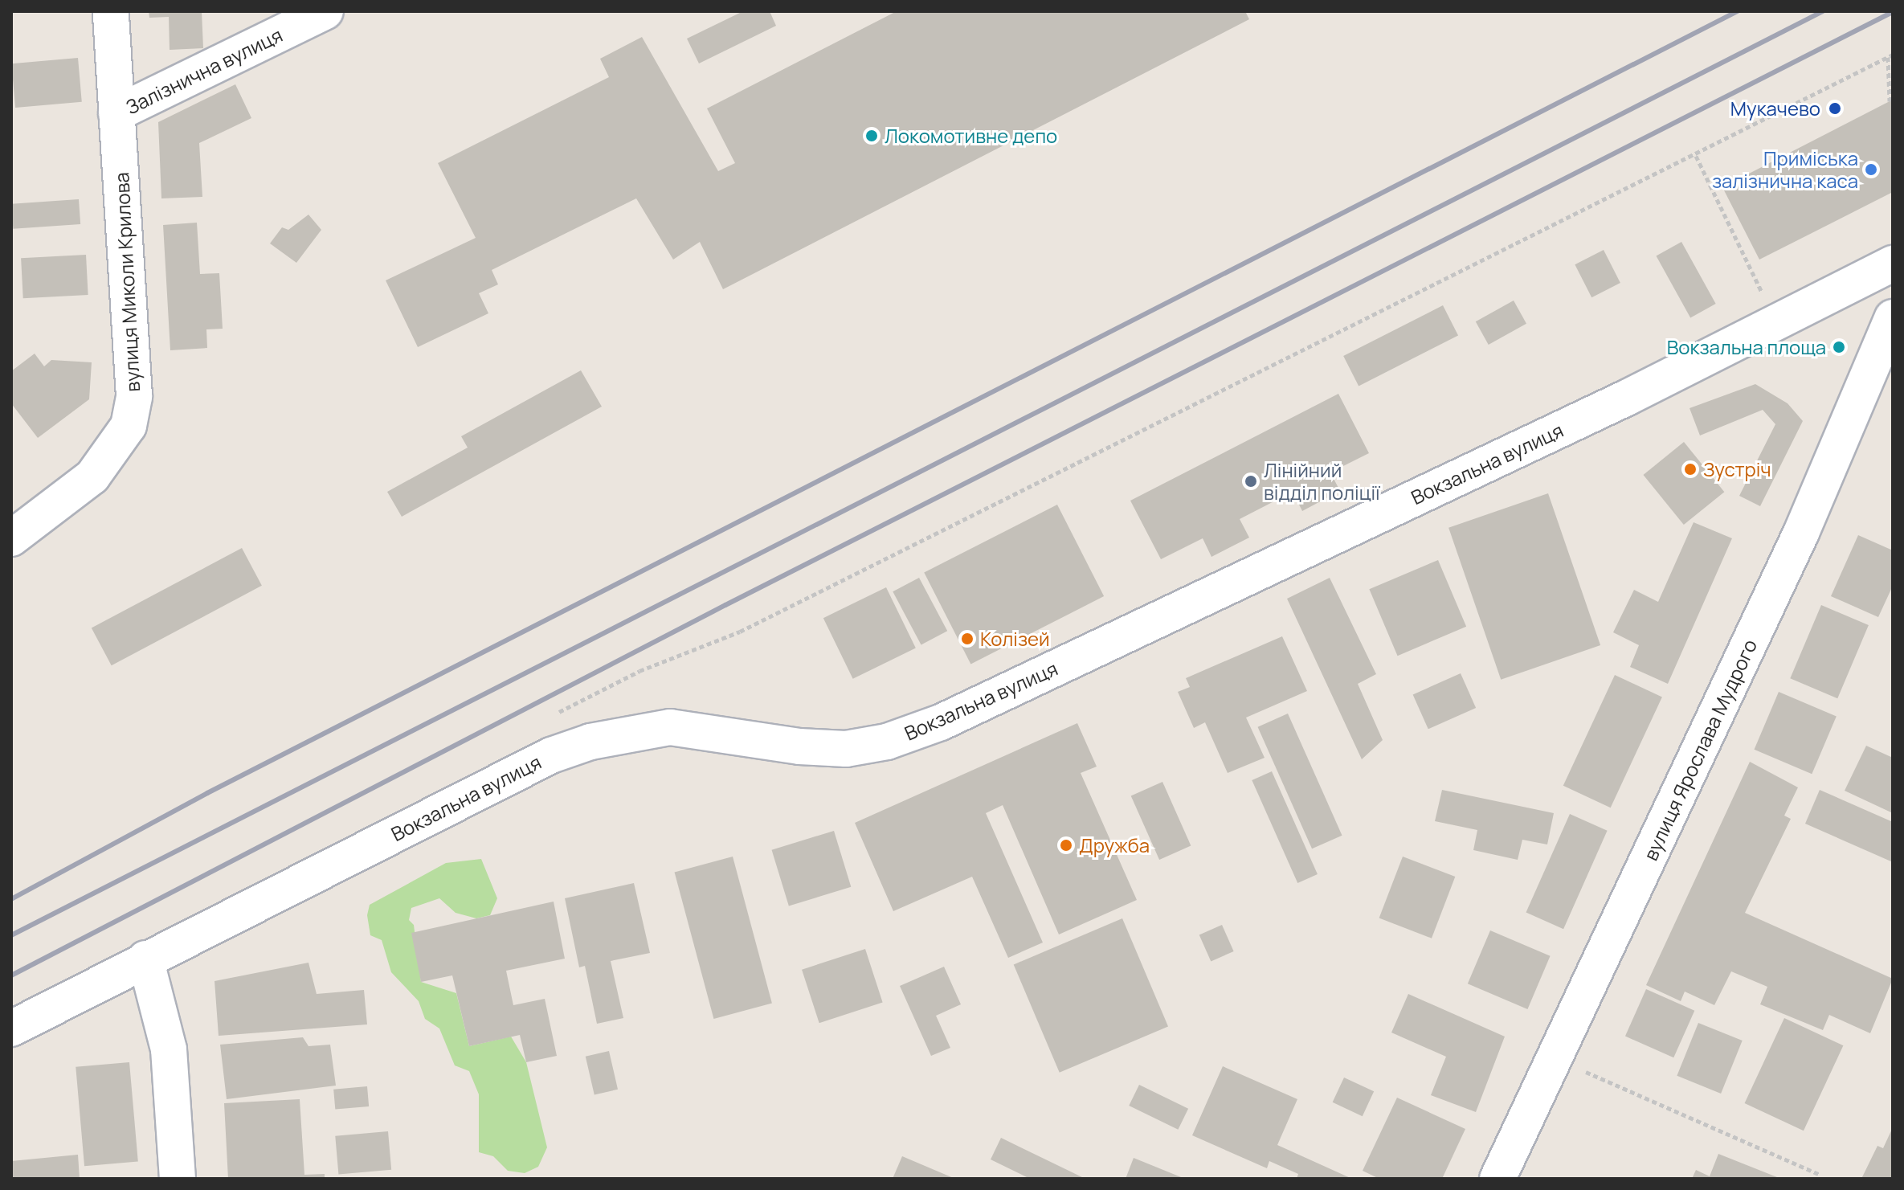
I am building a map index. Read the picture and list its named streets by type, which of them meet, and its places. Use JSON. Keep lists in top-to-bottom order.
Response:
{
  "streets": {
    "street": [
      "Залізнична вулиця",
      "вулиця Миколи Крилова",
      "Вокзальна вулиця",
      "вулиця Ярослава Мудрого"
    ]
  },
  "crossings": [
    ["Залізнична вулиця", "вулиця Миколи Крилова"]
  ],
  "places": [
    "Мукачево",
    "Локомотивне депо",
    "Приміська залізнична каса",
    "Вокзальна площа",
    "Зустріч",
    "Лінійний відділ поліції",
    "Колізей",
    "Дружба"
  ]
}
